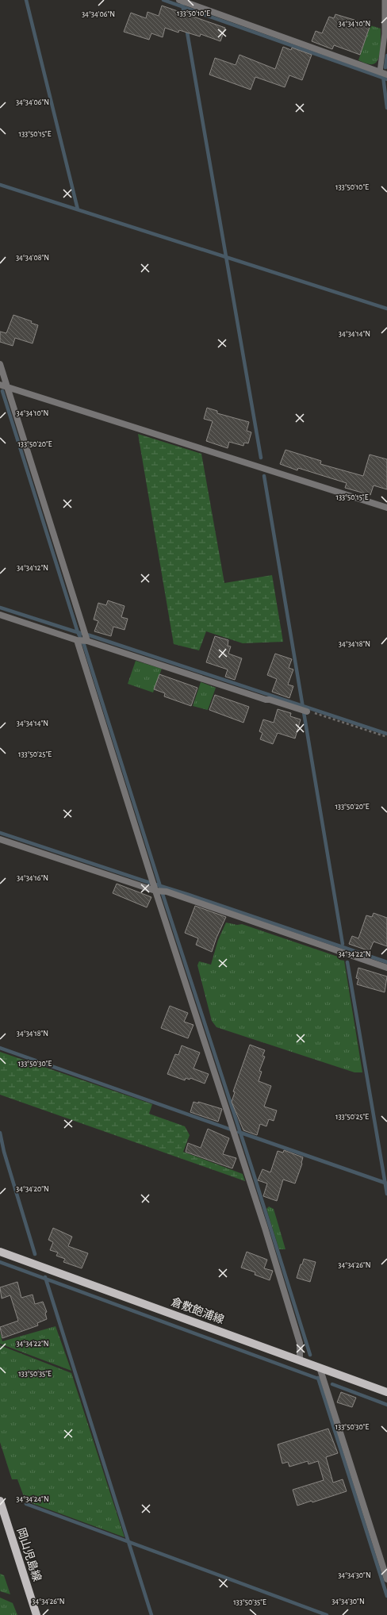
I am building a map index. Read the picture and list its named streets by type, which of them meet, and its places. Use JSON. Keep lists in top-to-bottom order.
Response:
{
  "streets": {
    "main road": ["倉敷飽浦線", "岡山児島線"]
  },
  "coordinates": [
    "133°50'10\"E",
    "34°34'06\"N",
    "34°34'10\"N",
    "133°50'15\"E",
    "34°34'08\"N",
    "34°34'14\"N",
    "133°50'20\"E",
    "34°34'12\"N",
    "34°34'18\"N",
    "133°50'25\"E",
    "34°34'16\"N",
    "34°34'22\"N",
    "133°50'30\"E",
    "34°34'20\"N",
    "34°34'26\"N",
    "133°50'35\"E",
    "34°34'24\"N",
    "34°34'30\"N"
  ]
}
